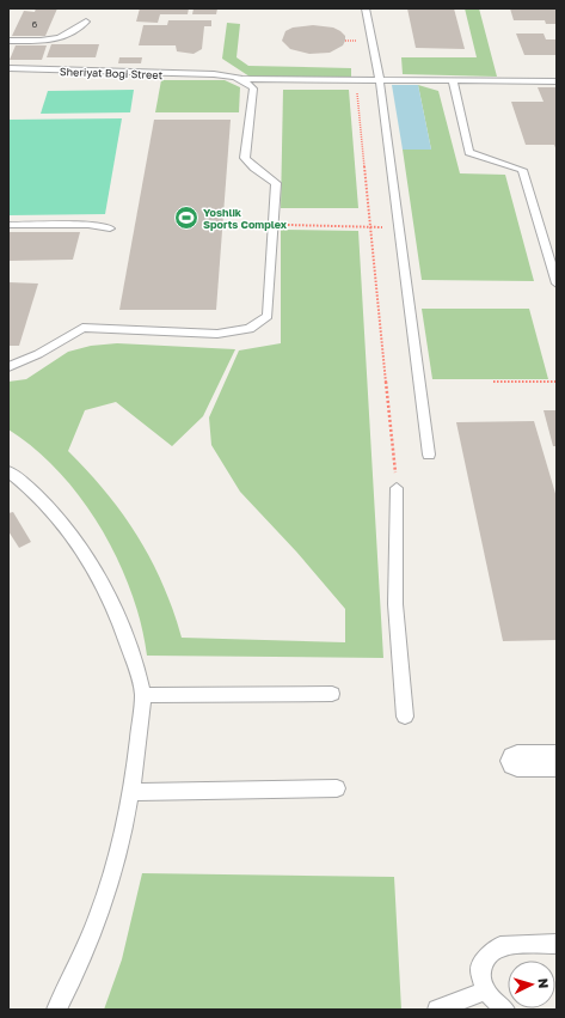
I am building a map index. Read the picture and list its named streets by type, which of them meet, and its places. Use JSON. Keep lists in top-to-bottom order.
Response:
{
  "streets": {
    "lane": ["Sheriyat Bogi Street"]
  },
  "places": {
    "sports": ["Yoshlik Sports Complex"]
  },
  "house_numbers": ["6"],
  "north": "right"
}
